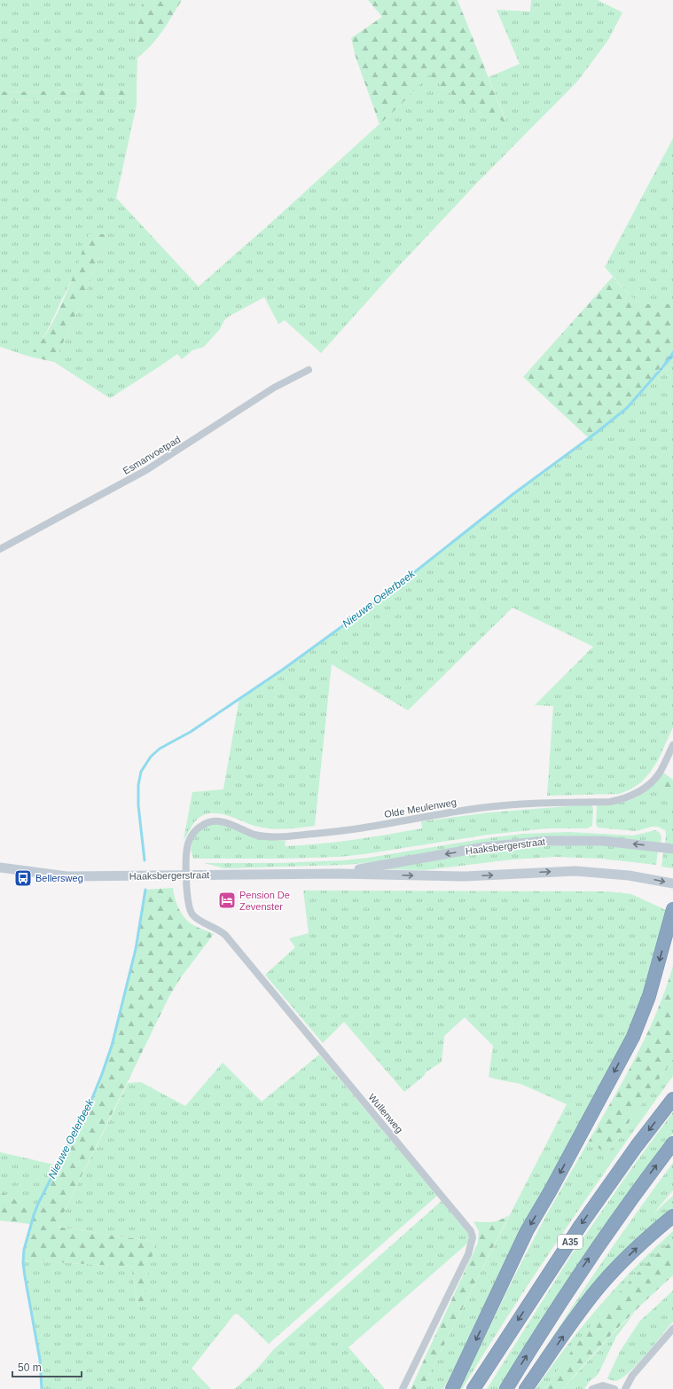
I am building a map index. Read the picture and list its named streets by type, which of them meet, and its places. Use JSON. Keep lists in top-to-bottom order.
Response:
{
  "streets": {
    "highway": ["A35"],
    "main road": ["Haaksbergerstraat"],
    "street": ["Esmanvoetpad", "Olde Meulenweg", "Wullenweg"]
  },
  "crossings": [
    ["Olde Meulenweg", "Haaksbergerstraat"],
    ["Olde Meulenweg", "Wullenweg"],
    ["Haaksbergerstraat", "Wullenweg"]
  ],
  "water": ["Nieuwe Oelerbeek"],
  "places": {
    "bus stop": ["Bellersweg"],
    "hotel": ["Pension De Zevenster"]
  },
  "scale_bar": "50 m"
}
